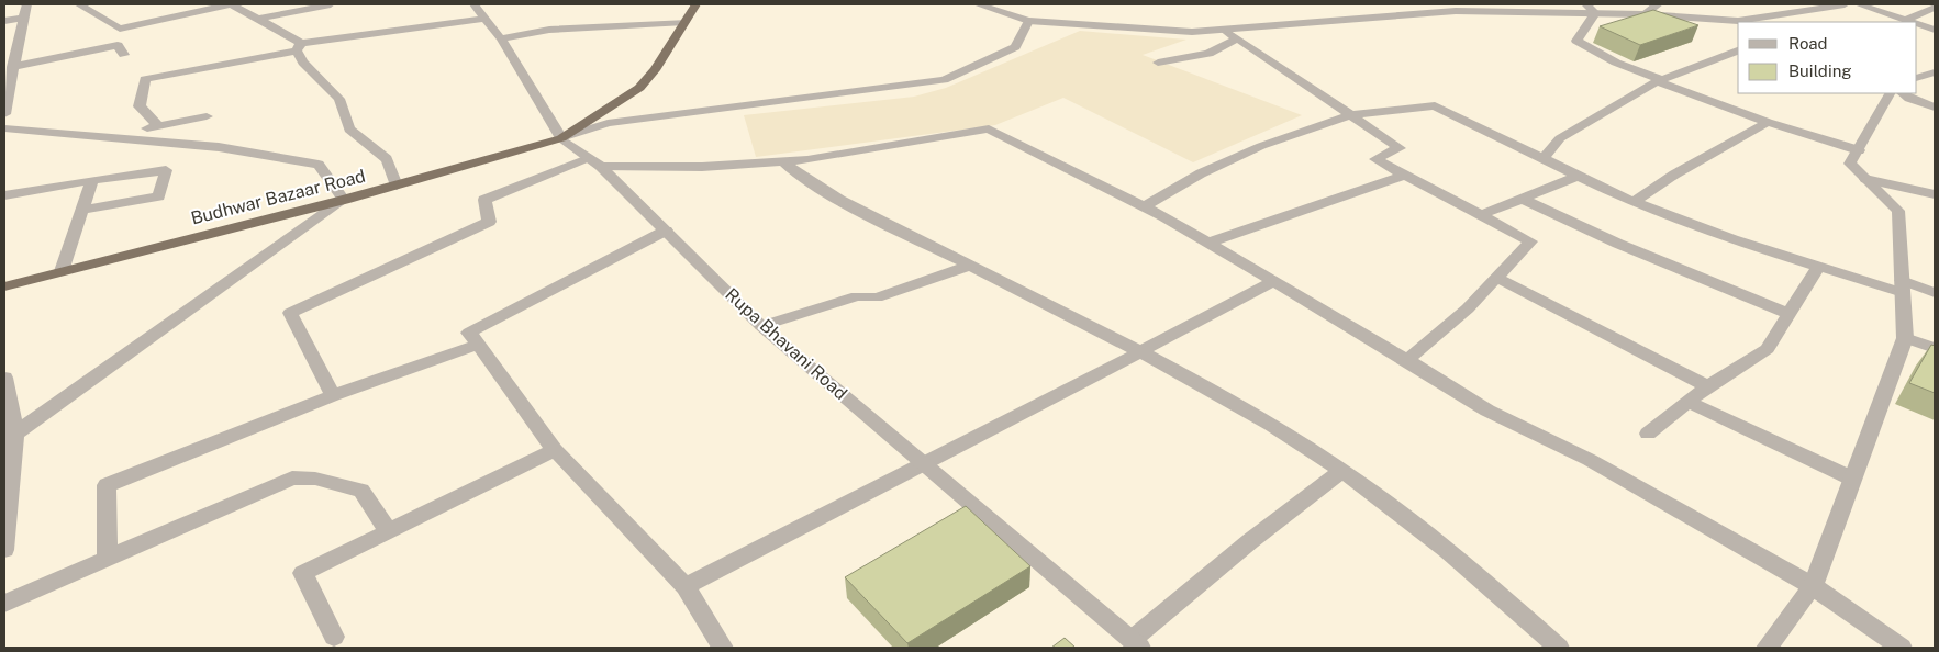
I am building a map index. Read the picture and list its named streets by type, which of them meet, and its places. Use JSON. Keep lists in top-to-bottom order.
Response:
{
  "streets": {
    "highway": ["Budhwar Bazaar Road"],
    "street": ["Rupa Bhavani Road"]
  },
  "crossings": [
    ["Budhwar Bazaar Road", "Rupa Bhavani Road"]
  ],
  "legend": ["Road", "Building"]
}
